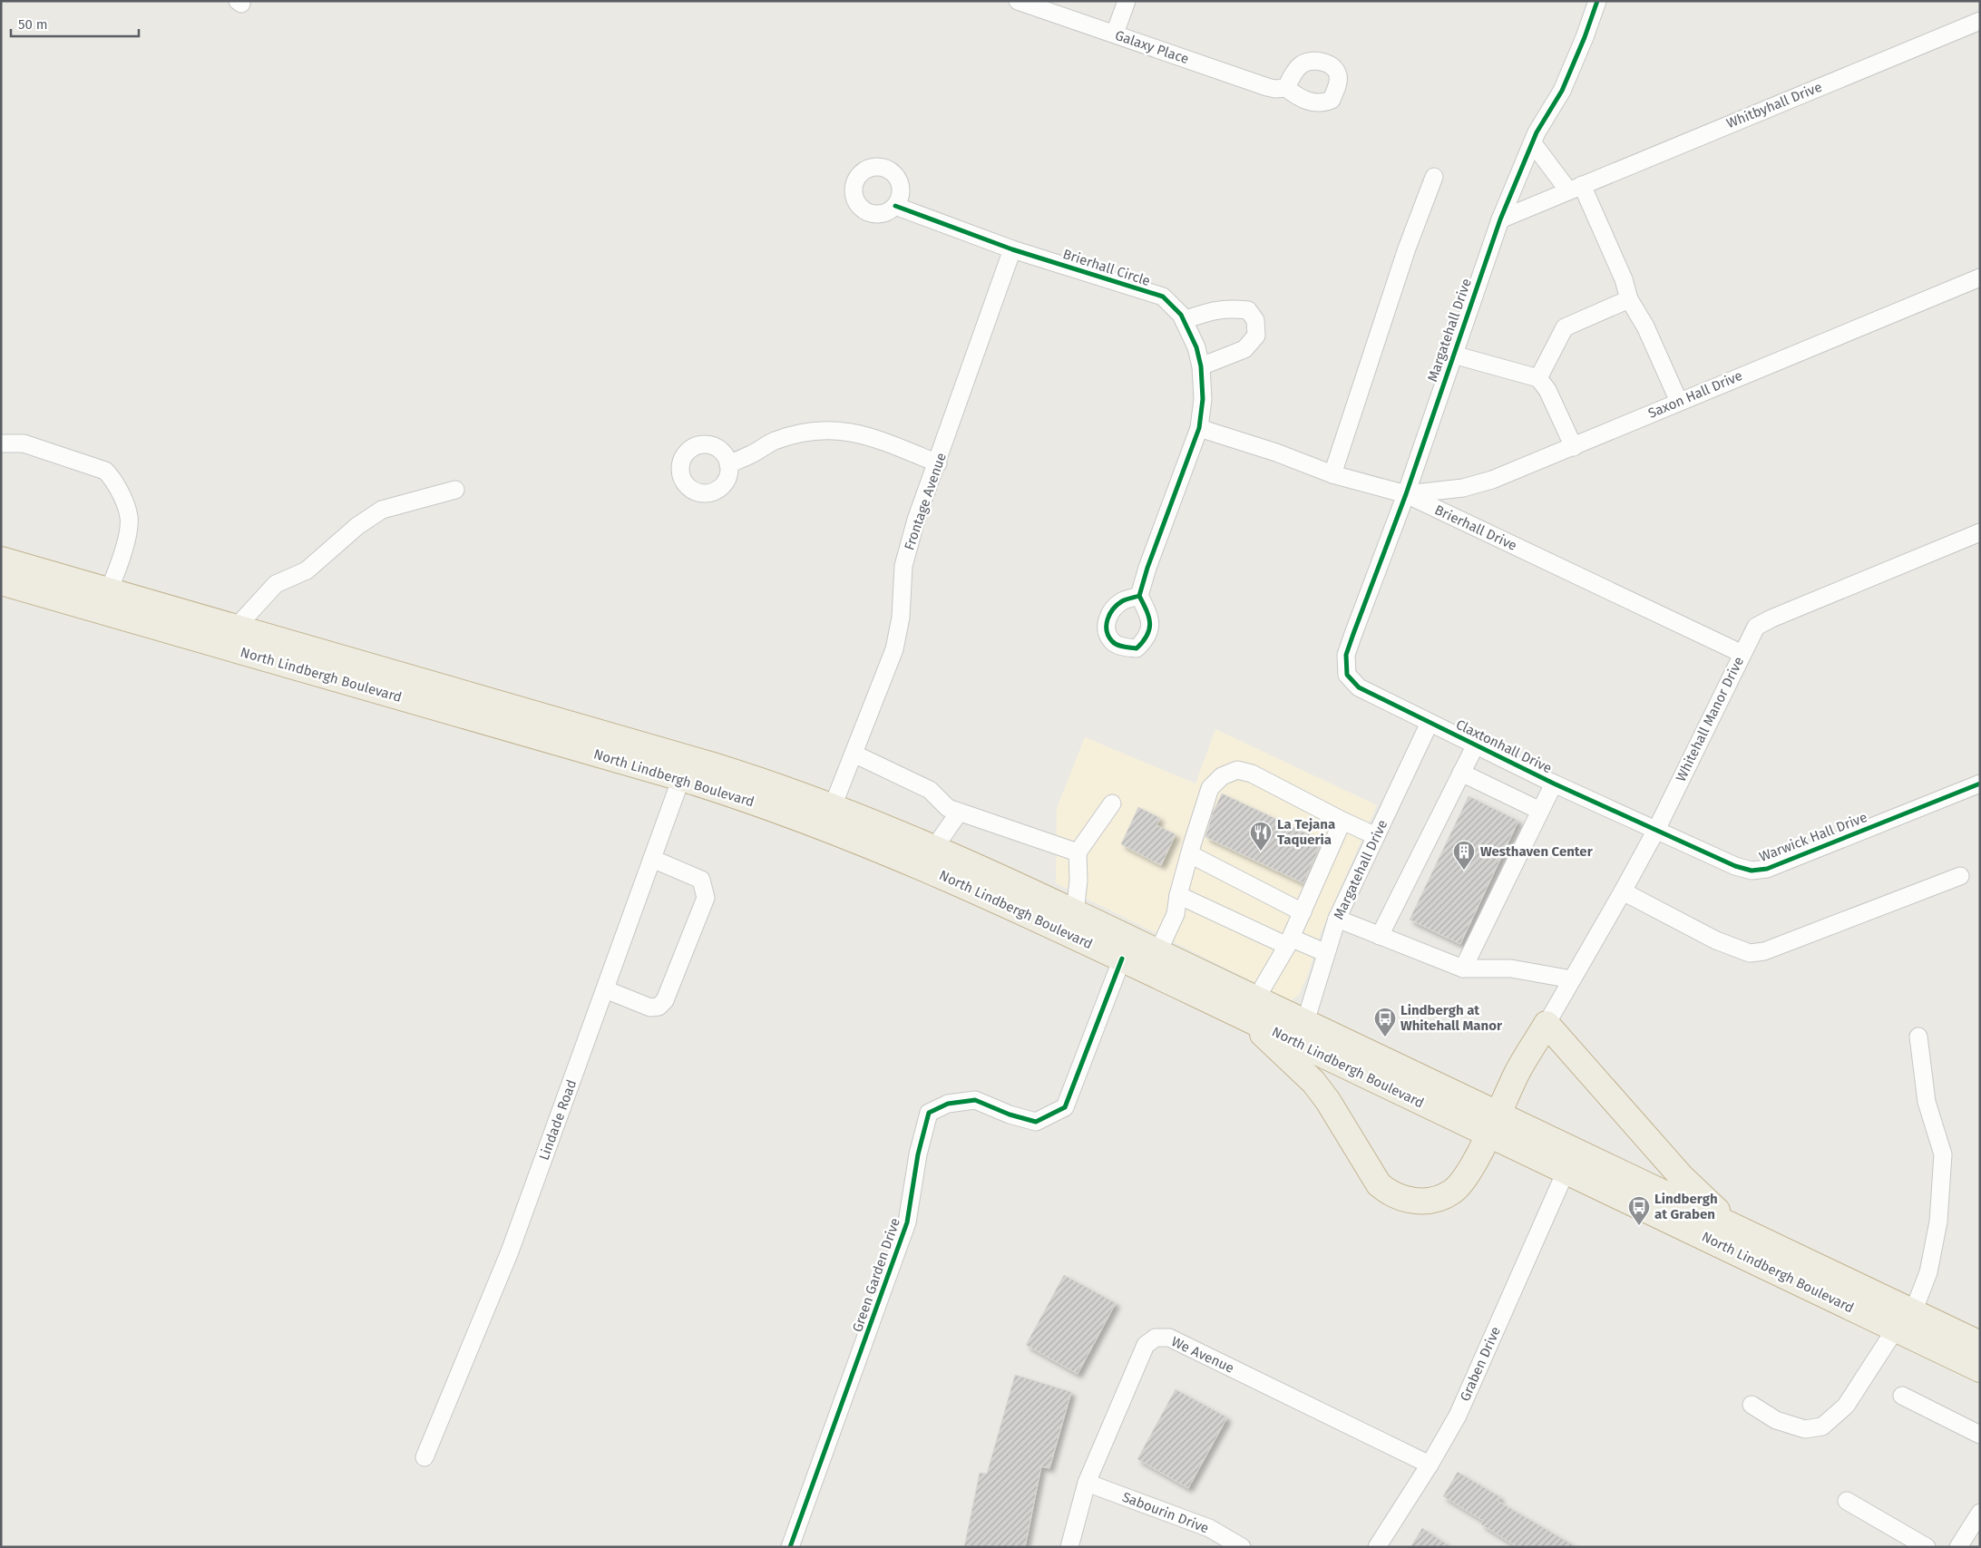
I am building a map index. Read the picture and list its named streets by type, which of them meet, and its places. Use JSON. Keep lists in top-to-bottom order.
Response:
{
  "streets": {
    "highway": ["North Lindbergh Boulevard"],
    "street": [
      "Galaxy Place",
      "Whitbyhall Drive",
      "Brierhall Circle",
      "Margatehall Drive",
      "Saxon Hall Drive",
      "Frontage Avenue",
      "Brierhall Drive",
      "Whitehall Manor Drive",
      "Claxtonhall Drive",
      "Warwick Hall Drive",
      "Lindade Road",
      "Green Garden Drive",
      "We Avenue",
      "Graben Drive",
      "Sabourin Drive"
    ]
  },
  "crossings": [
    ["Whitbyhall Drive", "Margatehall Drive"],
    ["Brierhall Circle", "Frontage Avenue"],
    ["Brierhall Circle", "Brierhall Drive"],
    ["Margatehall Drive", "Saxon Hall Drive"],
    ["Margatehall Drive", "Brierhall Drive"],
    ["Margatehall Drive", "North Lindbergh Boulevard"],
    ["Margatehall Drive", "Claxtonhall Drive"],
    ["Saxon Hall Drive", "Brierhall Drive"],
    ["Frontage Avenue", "North Lindbergh Boulevard"],
    ["Brierhall Drive", "Whitehall Manor Drive"],
    ["North Lindbergh Boulevard", "Lindade Road"],
    ["North Lindbergh Boulevard", "Green Garden Drive"],
    ["North Lindbergh Boulevard", "Graben Drive"],
    ["Whitehall Manor Drive", "Claxtonhall Drive"],
    ["Whitehall Manor Drive", "Warwick Hall Drive"],
    ["Claxtonhall Drive", "Warwick Hall Drive"],
    ["We Avenue", "Graben Drive"],
    ["We Avenue", "Sabourin Drive"]
  ],
  "places": {
    "restaurant": ["La Tejana Taqueria"],
    "building": ["Westhaven Center"],
    "bus stop": ["Lindbergh at Whitehall Manor", "Lindbergh at Graben"]
  },
  "scale_bar": "50 m"
}
